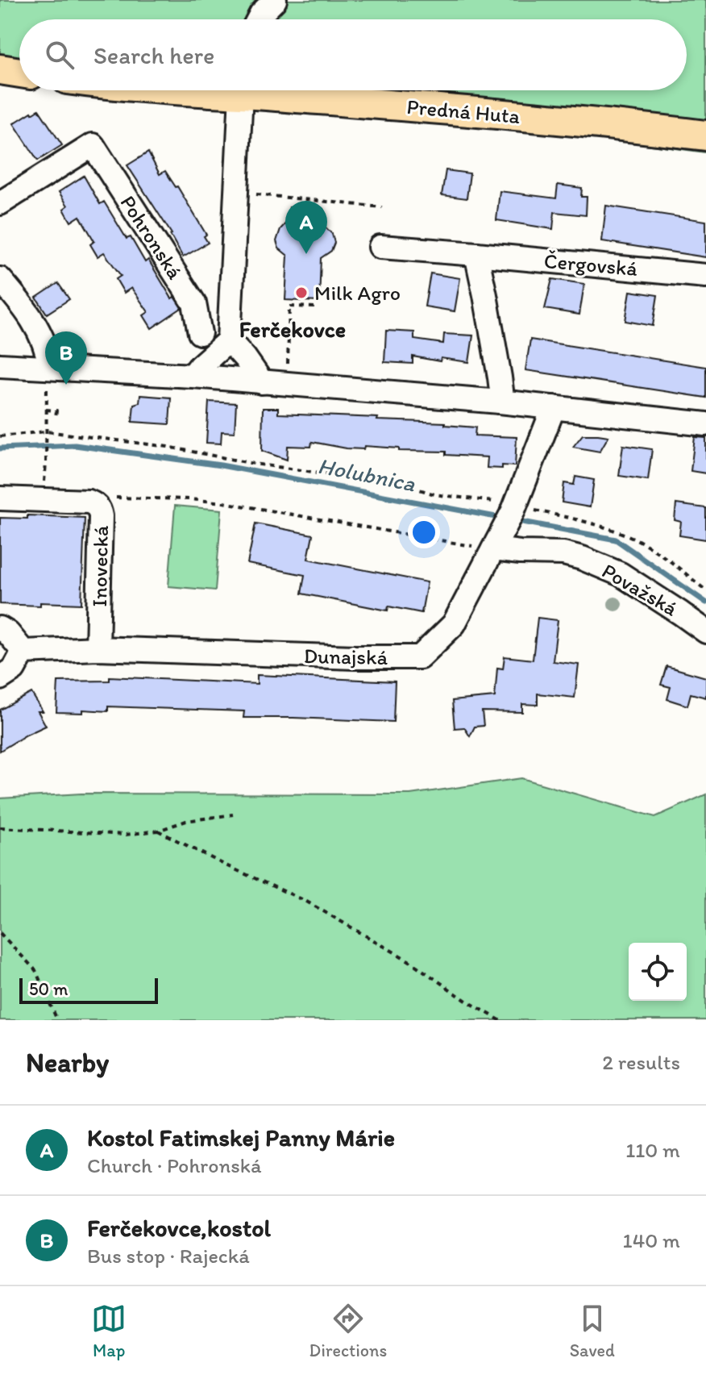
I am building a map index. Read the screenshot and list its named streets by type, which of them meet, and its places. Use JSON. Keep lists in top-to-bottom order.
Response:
{
  "streets": {
    "main road": ["Predná Huta"],
    "street": [
      "Pohronská",
      "Čergovská",
      "Inovecká",
      "Považská",
      "Dunajská"
    ]
  },
  "crossings": [
    ["Inovecká", "Dunajská"],
    ["Považská", "Dunajská"]
  ],
  "districts": ["Ferčekovce"],
  "water": ["Holubnica"],
  "places": ["Milk Agro"],
  "scale_bar": "50 m",
  "page": {
    "search": "Search here",
    "pins": ["A", "B"],
    "scale": "50 m",
    "heading": ["Nearby", "2 results"],
    "list": [
      {
        "mark": "A",
        "name": "Kostol Fatimskej Panny Márie",
        "note": "Church · Pohronská",
        "value": "110 m"
      },
      {
        "mark": "B",
        "name": "Ferčekovce,kostol",
        "note": "Bus stop · Rajecká",
        "value": "140 m"
      }
    ],
    "nav": ["Map", "Directions", "Saved"]
  }
}
